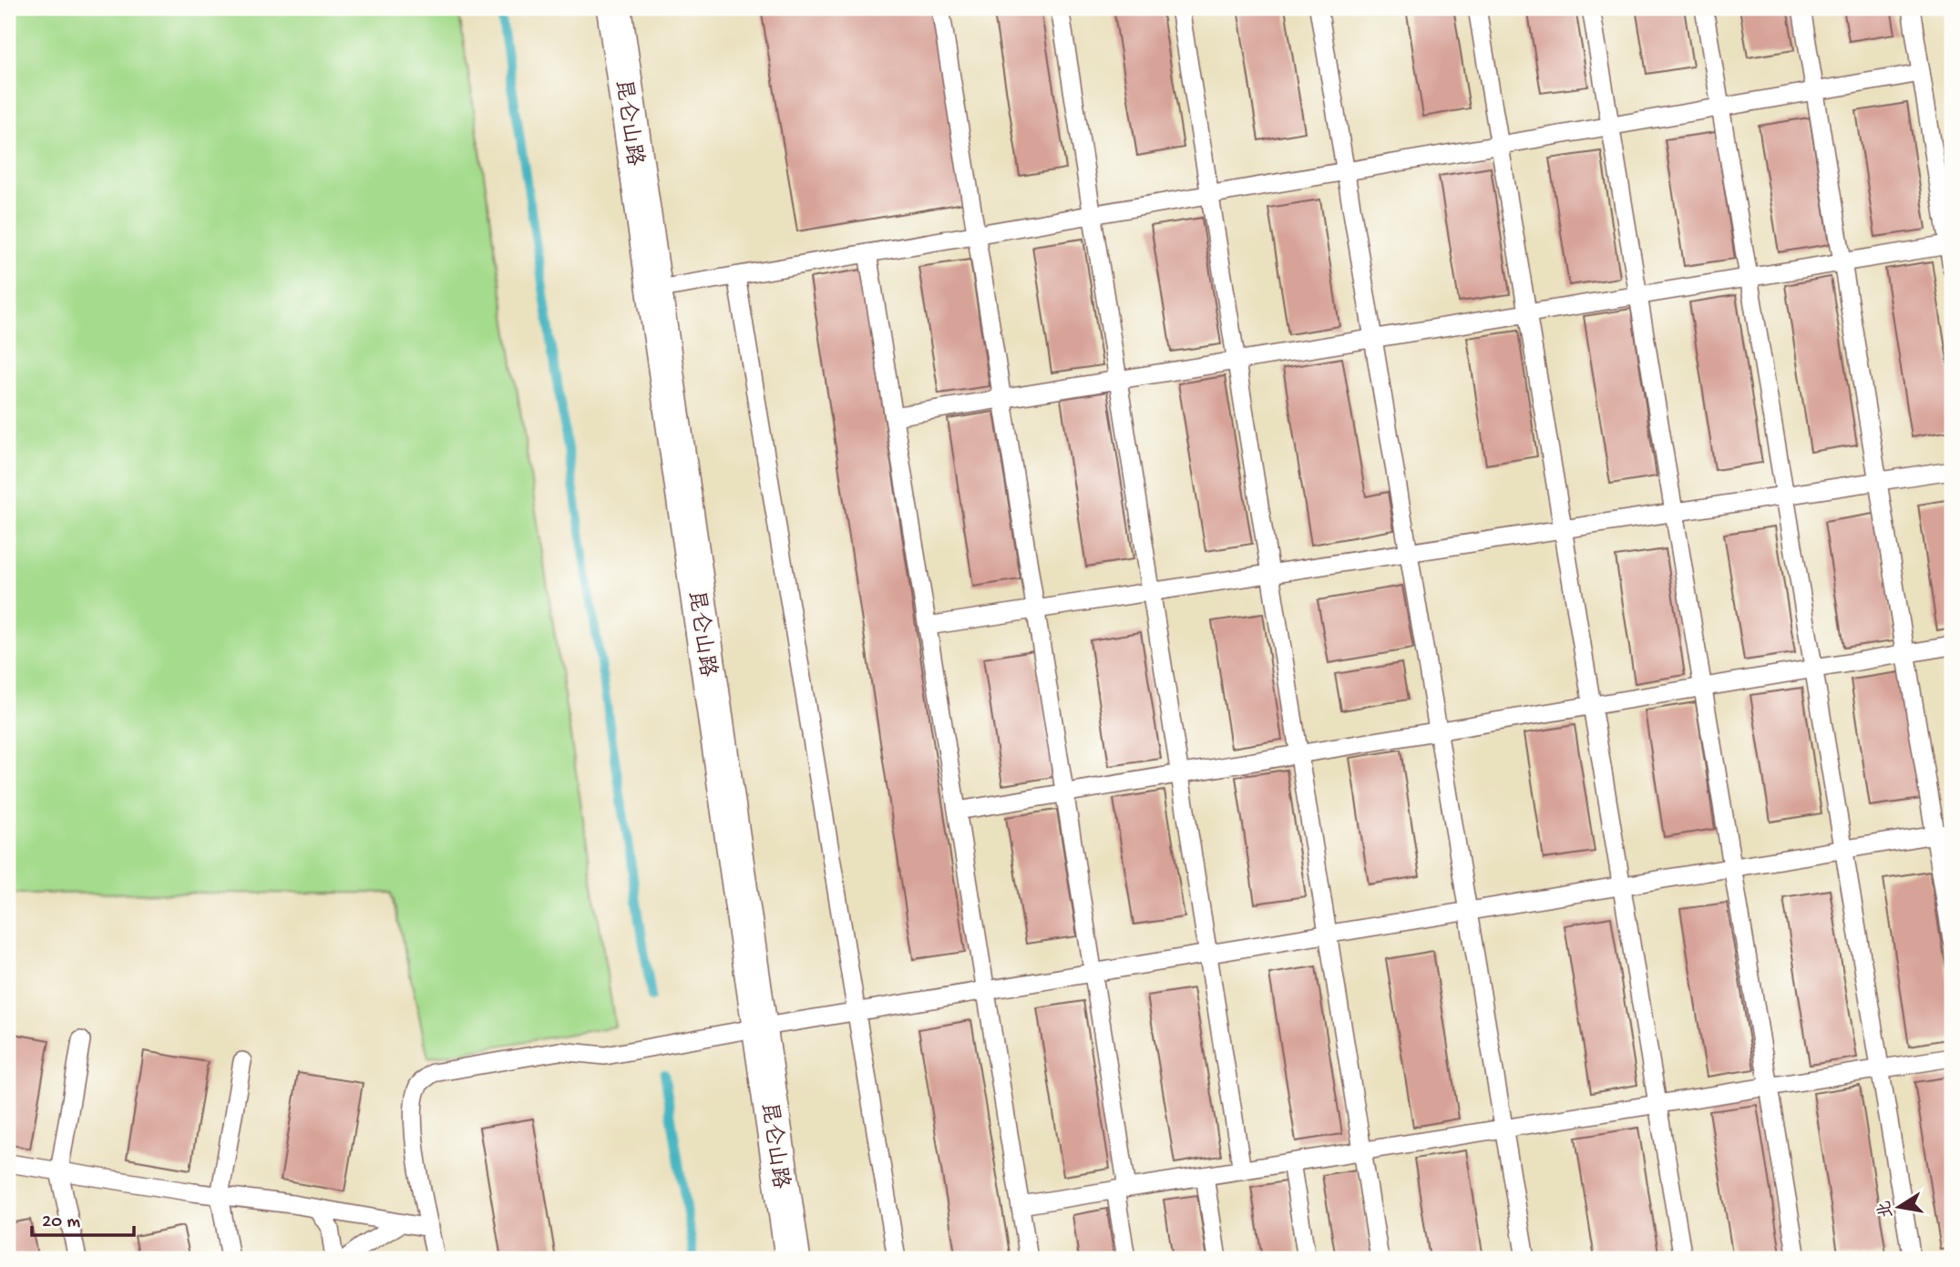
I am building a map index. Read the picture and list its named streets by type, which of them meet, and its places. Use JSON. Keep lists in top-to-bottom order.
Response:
{
  "streets": {
    "street": ["昆仑山路"]
  },
  "scale_bar": "20 m",
  "north": "left"
}
